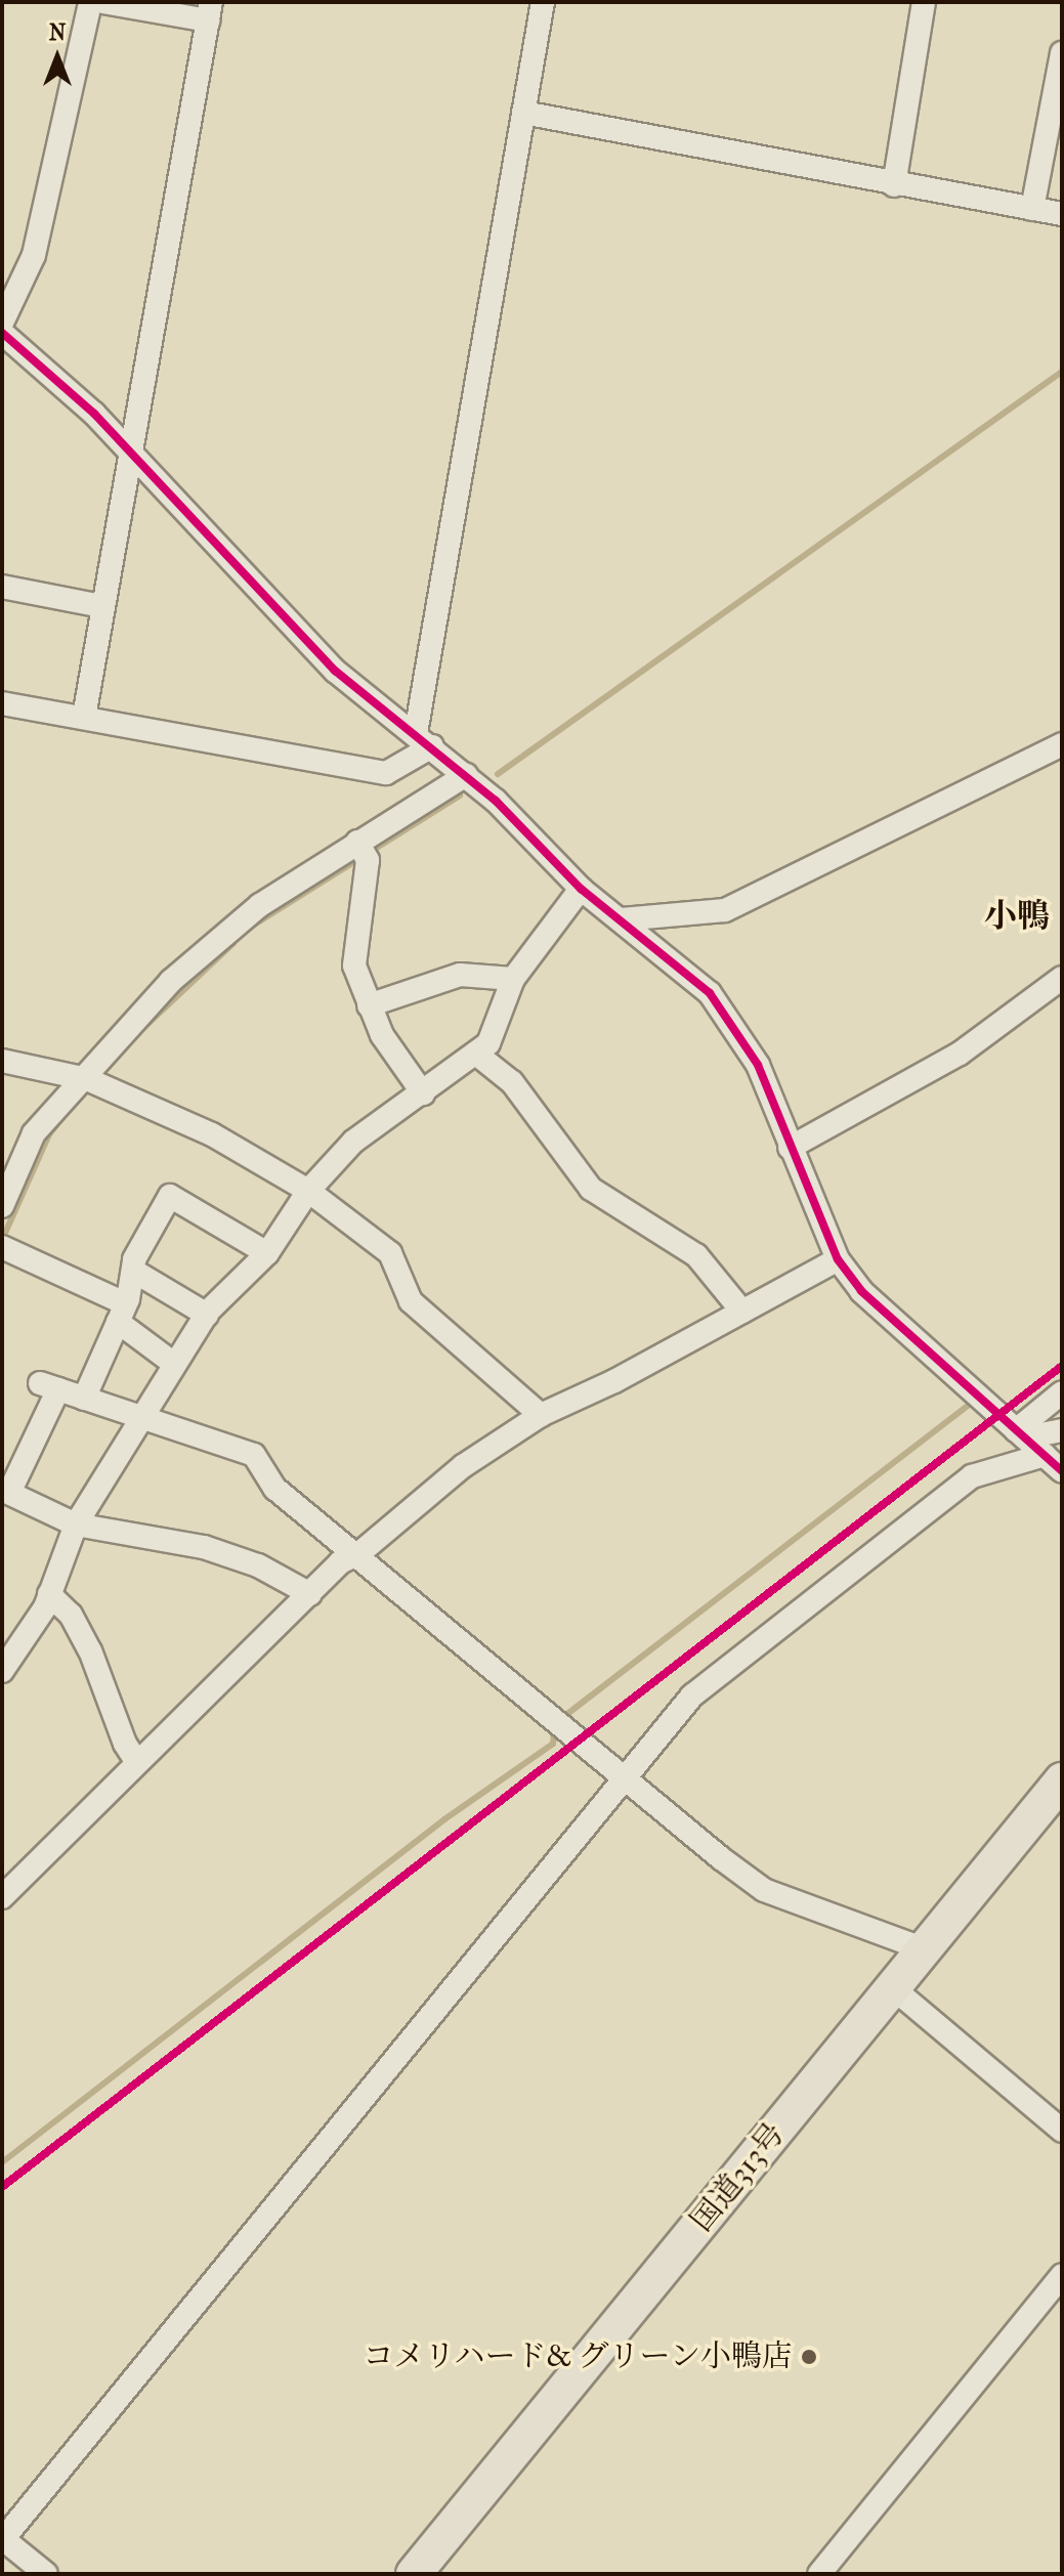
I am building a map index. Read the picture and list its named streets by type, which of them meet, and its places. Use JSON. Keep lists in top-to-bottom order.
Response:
{
  "streets": {
    "highway": ["国道313号"]
  },
  "districts": ["小鴨"],
  "places": ["コメリハード& グリーン小鴨店"],
  "north": "top"
}
